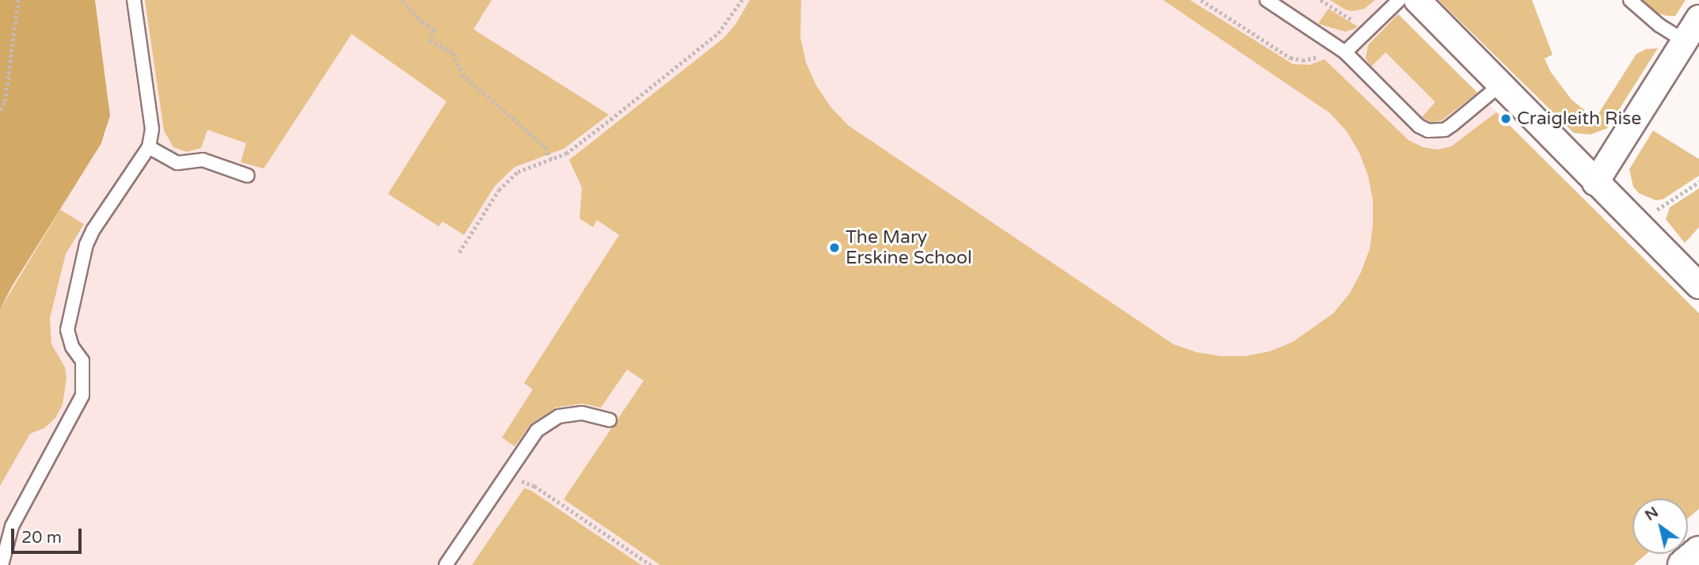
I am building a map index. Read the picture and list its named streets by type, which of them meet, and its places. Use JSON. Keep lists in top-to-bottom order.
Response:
{
  "places": ["Craigleith Rise", "The Mary Erskine School"],
  "scale_bar": "20 m",
  "north": "top left"
}
